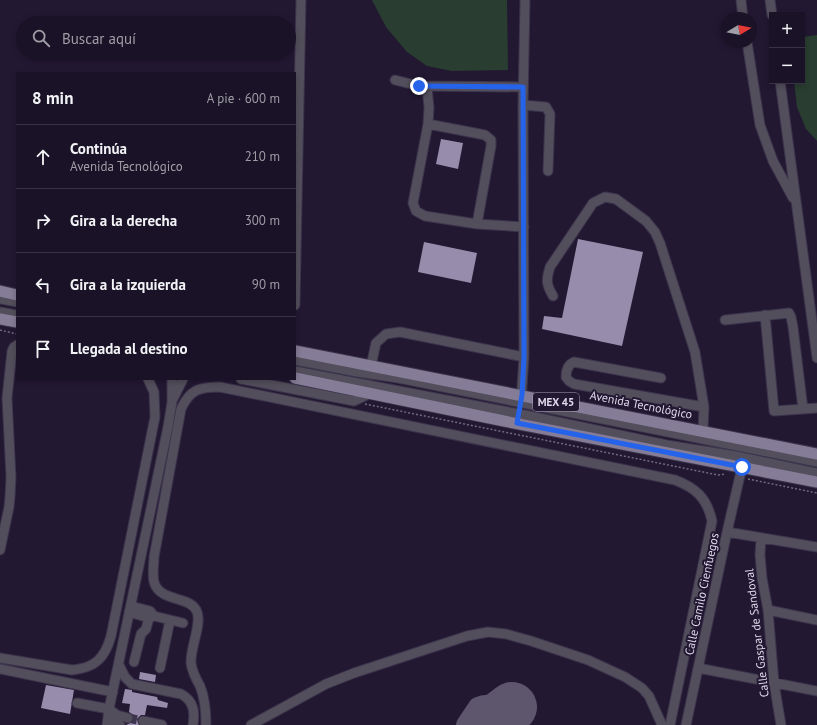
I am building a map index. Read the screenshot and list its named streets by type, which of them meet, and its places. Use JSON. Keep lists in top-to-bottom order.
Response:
{
  "streets": {
    "main road": ["MEX 45", "Avenida Tecnológico"],
    "street": ["Calle Camilo Cienfuegos", "Calle Gaspar de Sandoval"]
  },
  "crossings": [
    ["MEX 45", "Calle Camilo Cienfuegos"]
  ],
  "north": "right",
  "page": {
    "map_buttons": ["+", "−"],
    "search": "Buscar aquí",
    "heading": ["8 min", "A pie · 600 m"],
    "list": [
      ["Continúa", "Avenida Tecnológico", "210 m"],
      ["Gira a la derecha", "300 m"],
      ["Gira a la izquierda", "90 m"],
      "Llegada al destino"
    ]
  }
}
